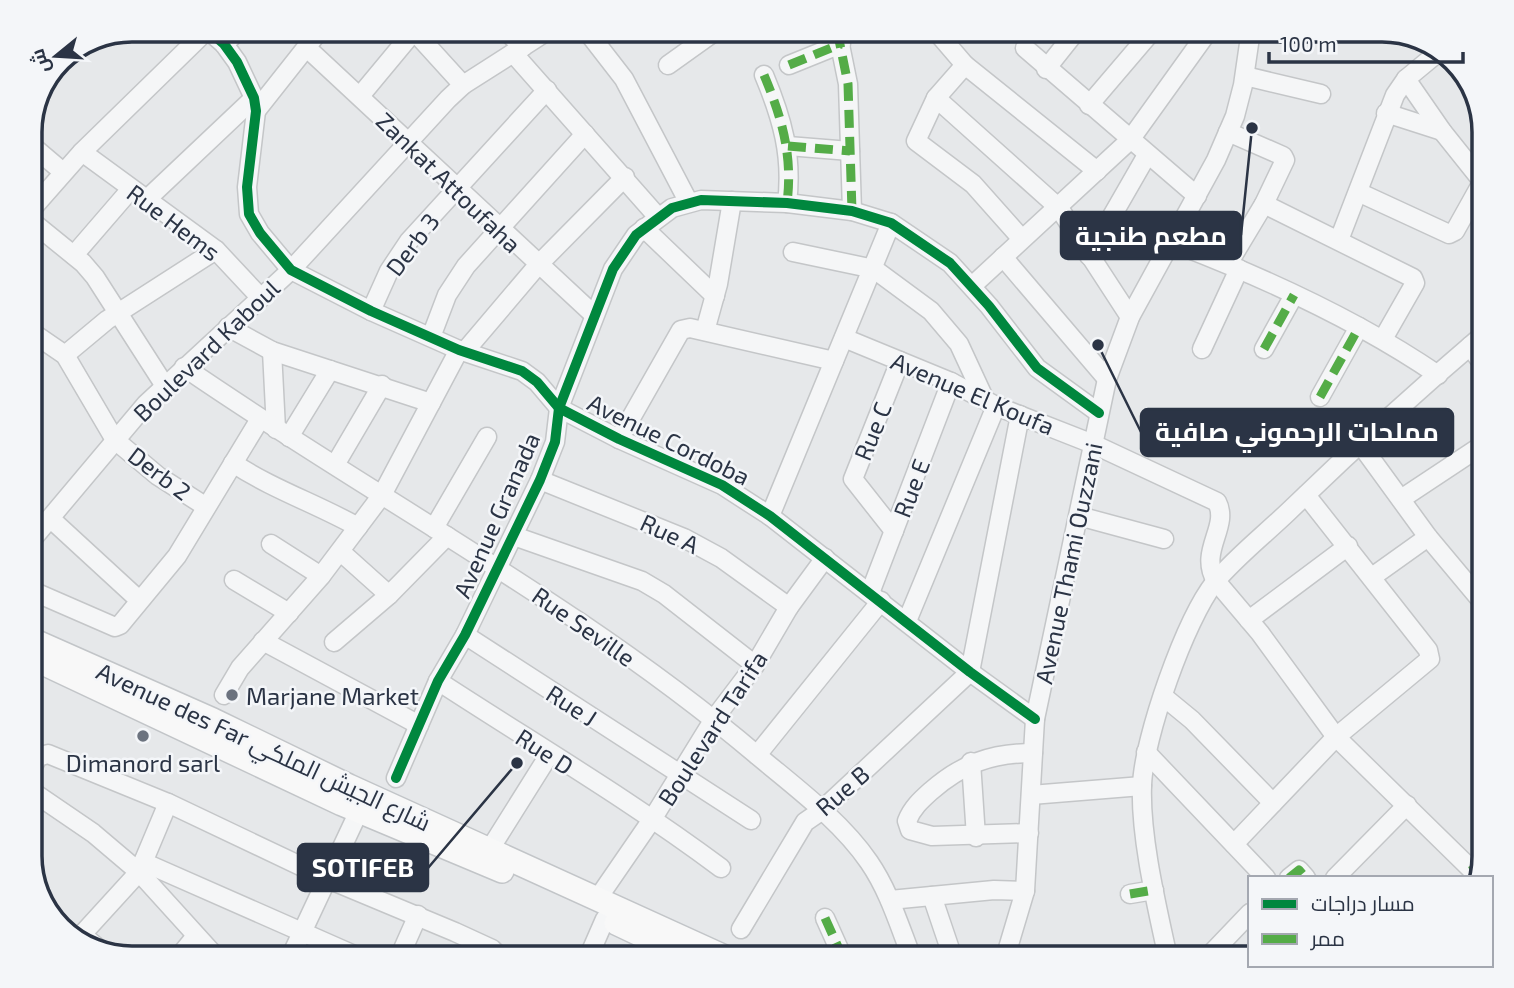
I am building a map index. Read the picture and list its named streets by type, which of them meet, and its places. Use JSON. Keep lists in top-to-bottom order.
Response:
{
  "streets": {
    "main road": ["Avenue des Far شارع الجيش الملكي"],
    "street": [
      "Zankat Attoufaha",
      "Rue Hems",
      "Derb 3",
      "Boulevard Kaboul",
      "Avenue El Koufa",
      "Rue C",
      "Avenue Cordoba",
      "Derb 2",
      "Rue E",
      "Avenue Granada",
      "Rue A",
      "Avenue Thami Ouzzani",
      "Rue Seville",
      "Rue J",
      "Boulevard Tarifa",
      "Rue D",
      "Rue B"
    ]
  },
  "crossings": [
    ["Zankat Attoufaha", "Derb 3"],
    ["Zankat Attoufaha", "Boulevard Kaboul"],
    ["Zankat Attoufaha", "Avenue Granada"],
    ["Rue Hems", "Boulevard Kaboul"],
    ["Derb 3", "Avenue Cordoba"],
    ["Boulevard Kaboul", "Avenue Cordoba"],
    ["Boulevard Kaboul", "Derb 2"],
    ["Boulevard Kaboul", "Rue Seville"],
    ["Avenue El Koufa", "Rue C"],
    ["Avenue El Koufa", "Rue E"],
    ["Avenue El Koufa", "Avenue Thami Ouzzani"],
    ["Rue C", "Rue E"],
    ["Avenue Cordoba", "Rue E"],
    ["Avenue Cordoba", "Avenue Granada"],
    ["Avenue Cordoba", "Avenue Thami Ouzzani"],
    ["Avenue Cordoba", "Boulevard Tarifa"],
    ["Avenue Cordoba", "Rue B"],
    ["Rue E", "Rue Seville"],
    ["Avenue Granada", "Rue A"],
    ["Avenue Granada", "Avenue Thami Ouzzani"],
    ["Avenue Granada", "Rue Seville"],
    ["Avenue Granada", "Rue J"],
    ["Avenue Granada", "Rue D"],
    ["Rue A", "Boulevard Tarifa"],
    ["Rue Seville", "Boulevard Tarifa"],
    ["Rue Seville", "Rue B"],
    ["Rue J", "Boulevard Tarifa"],
    ["Boulevard Tarifa", "Avenue des Far شارع الجيش الملكي"],
    ["Boulevard Tarifa", "Rue D"]
  ],
  "places": [
    "مطعم طنجية",
    "مملحات الرحموني صافية",
    "Marjane Market",
    "Dimanord sarl",
    "SOTIFEB"
  ],
  "legend": ["مسار دراجات", "ممر"],
  "scale_bar": "100 m",
  "north": "left"
}
